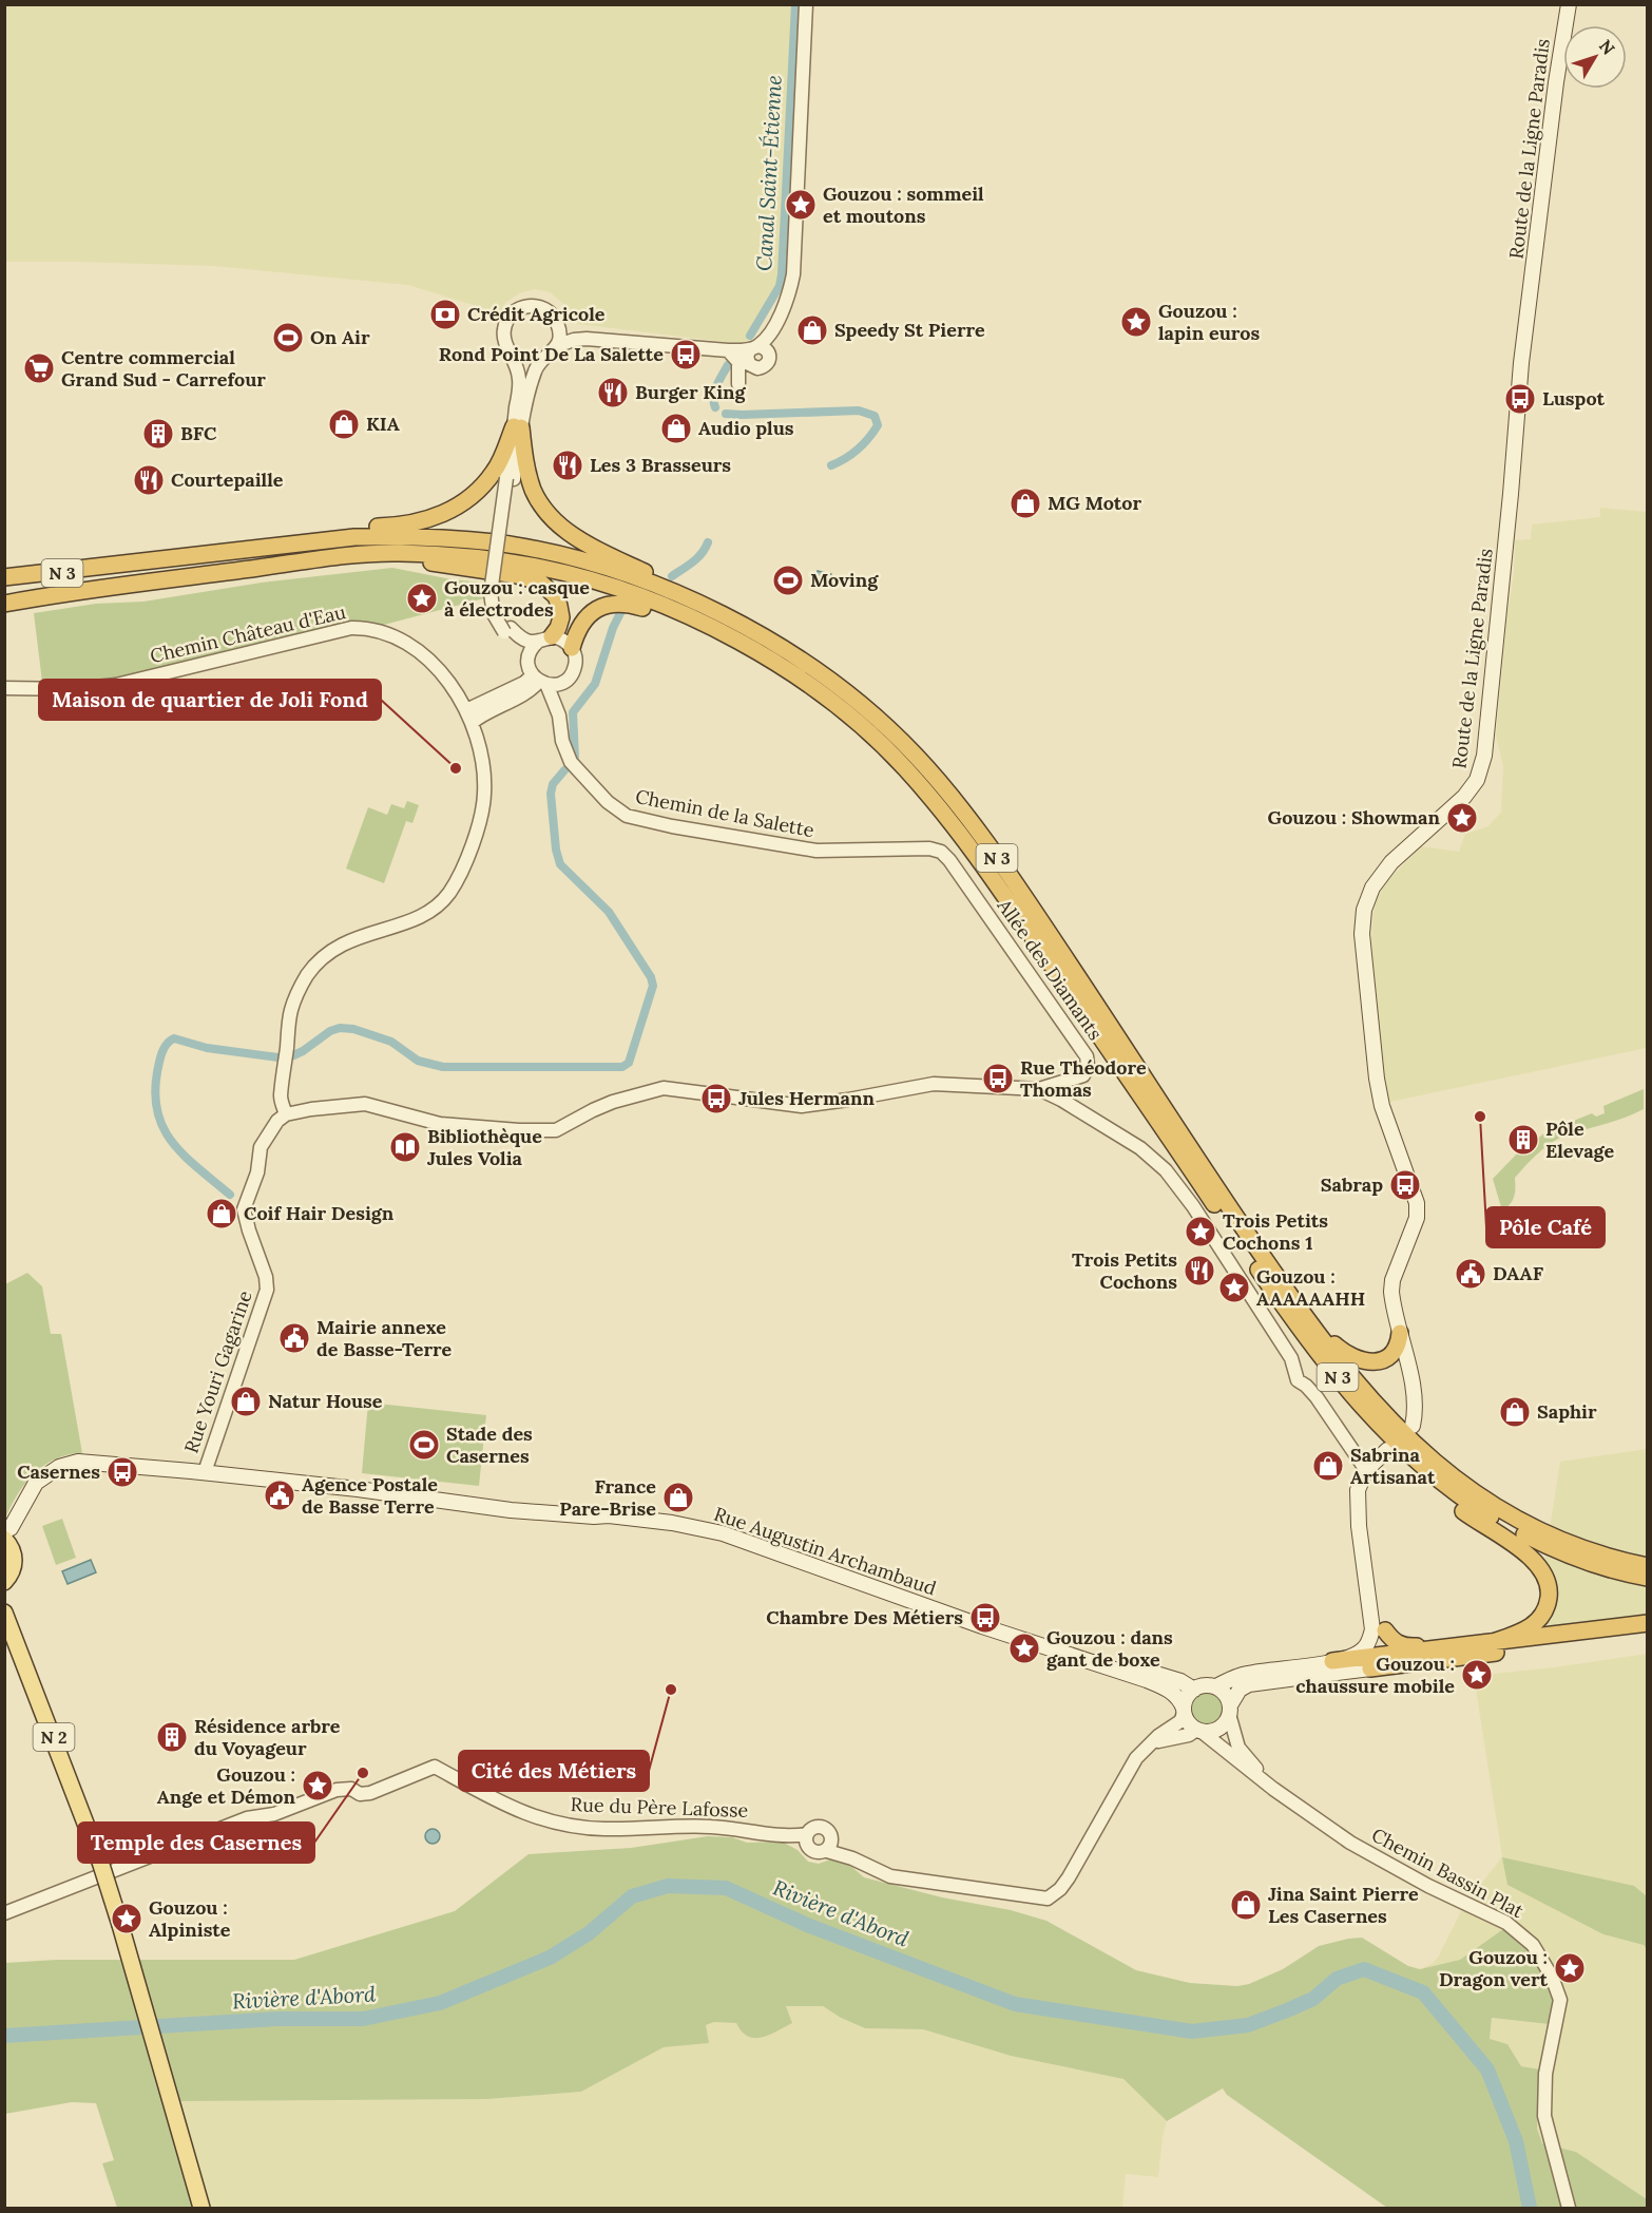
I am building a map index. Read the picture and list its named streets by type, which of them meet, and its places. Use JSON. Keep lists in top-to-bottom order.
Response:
{
  "streets": {
    "highway": ["N 3"],
    "main road": ["Route de la Ligne Paradis", "Rue Augustin Archambaud", "N 2"],
    "street": [
      "Chemin Château d'Eau",
      "Chemin de la Salette",
      "Allée des Diamants",
      "Rue Youri Gagarine",
      "Rue du Père Lafosse",
      "Chemin Bassin Plat"
    ]
  },
  "crossings": [
    ["Route de la Ligne Paradis", "N 3"],
    ["Chemin Château d'Eau", "Rue Youri Gagarine"],
    ["Chemin de la Salette", "Allée des Diamants"],
    ["Rue Youri Gagarine", "Rue Augustin Archambaud"],
    ["Rue Augustin Archambaud", "N 2"],
    ["Rue Augustin Archambaud", "Chemin Bassin Plat"]
  ],
  "water": ["Canal Saint-Étienne", "Rivière d'Abord"],
  "places": {
    "place": [
      "Gouzou : sommeil et moutons",
      "Gouzou : lapin euros",
      "Gouzou : casque à électrodes",
      "Gouzou : Showman",
      "Trois Petits Cochons 1",
      "Gouzou : AAAAAAHH",
      "Gouzou : dans gant de boxe",
      "Gouzou : chaussure mobile",
      "Gouzou : Ange et Démon",
      "Gouzou : Alpiniste",
      "Gouzou : Dragon vert"
    ],
    "bank": ["Crédit Agricole"],
    "shop": [
      "Speedy St Pierre",
      "KIA",
      "Audio plus",
      "MG Motor",
      "Coif Hair Design",
      "Natur House",
      "Saphir",
      "Sabrina Artisanat",
      "France Pare-Brise",
      "Jina Saint Pierre Les Casernes"
    ],
    "sports": ["On Air", "Moving", "Stade des Casernes"],
    "bus stop": [
      "Rond Point De La Salette",
      "Luspot",
      "Rue Théodore Thomas",
      "Jules Hermann",
      "Sabrap",
      "Casernes",
      "Chambre Des Métiers"
    ],
    "supermarket": ["Centre commercial Grand Sud - Carrefour"],
    "restaurant": [
      "Burger King",
      "Les 3 Brasseurs",
      "Courtepaille",
      "Trois Petits Cochons"
    ],
    "building": ["BFC", "Pôle Elevage", "Résidence arbre du Voyageur"],
    "other": [
      "Maison de quartier de Joli Fond",
      "Pôle Café",
      "Cité des Métiers",
      "Temple des Casernes"
    ],
    "library": ["Bibliothèque Jules Volia"],
    "public building": ["DAAF", "Mairie annexe de Basse-Terre", "Agence Postale de Basse Terre"]
  },
  "north": "top right"
}
